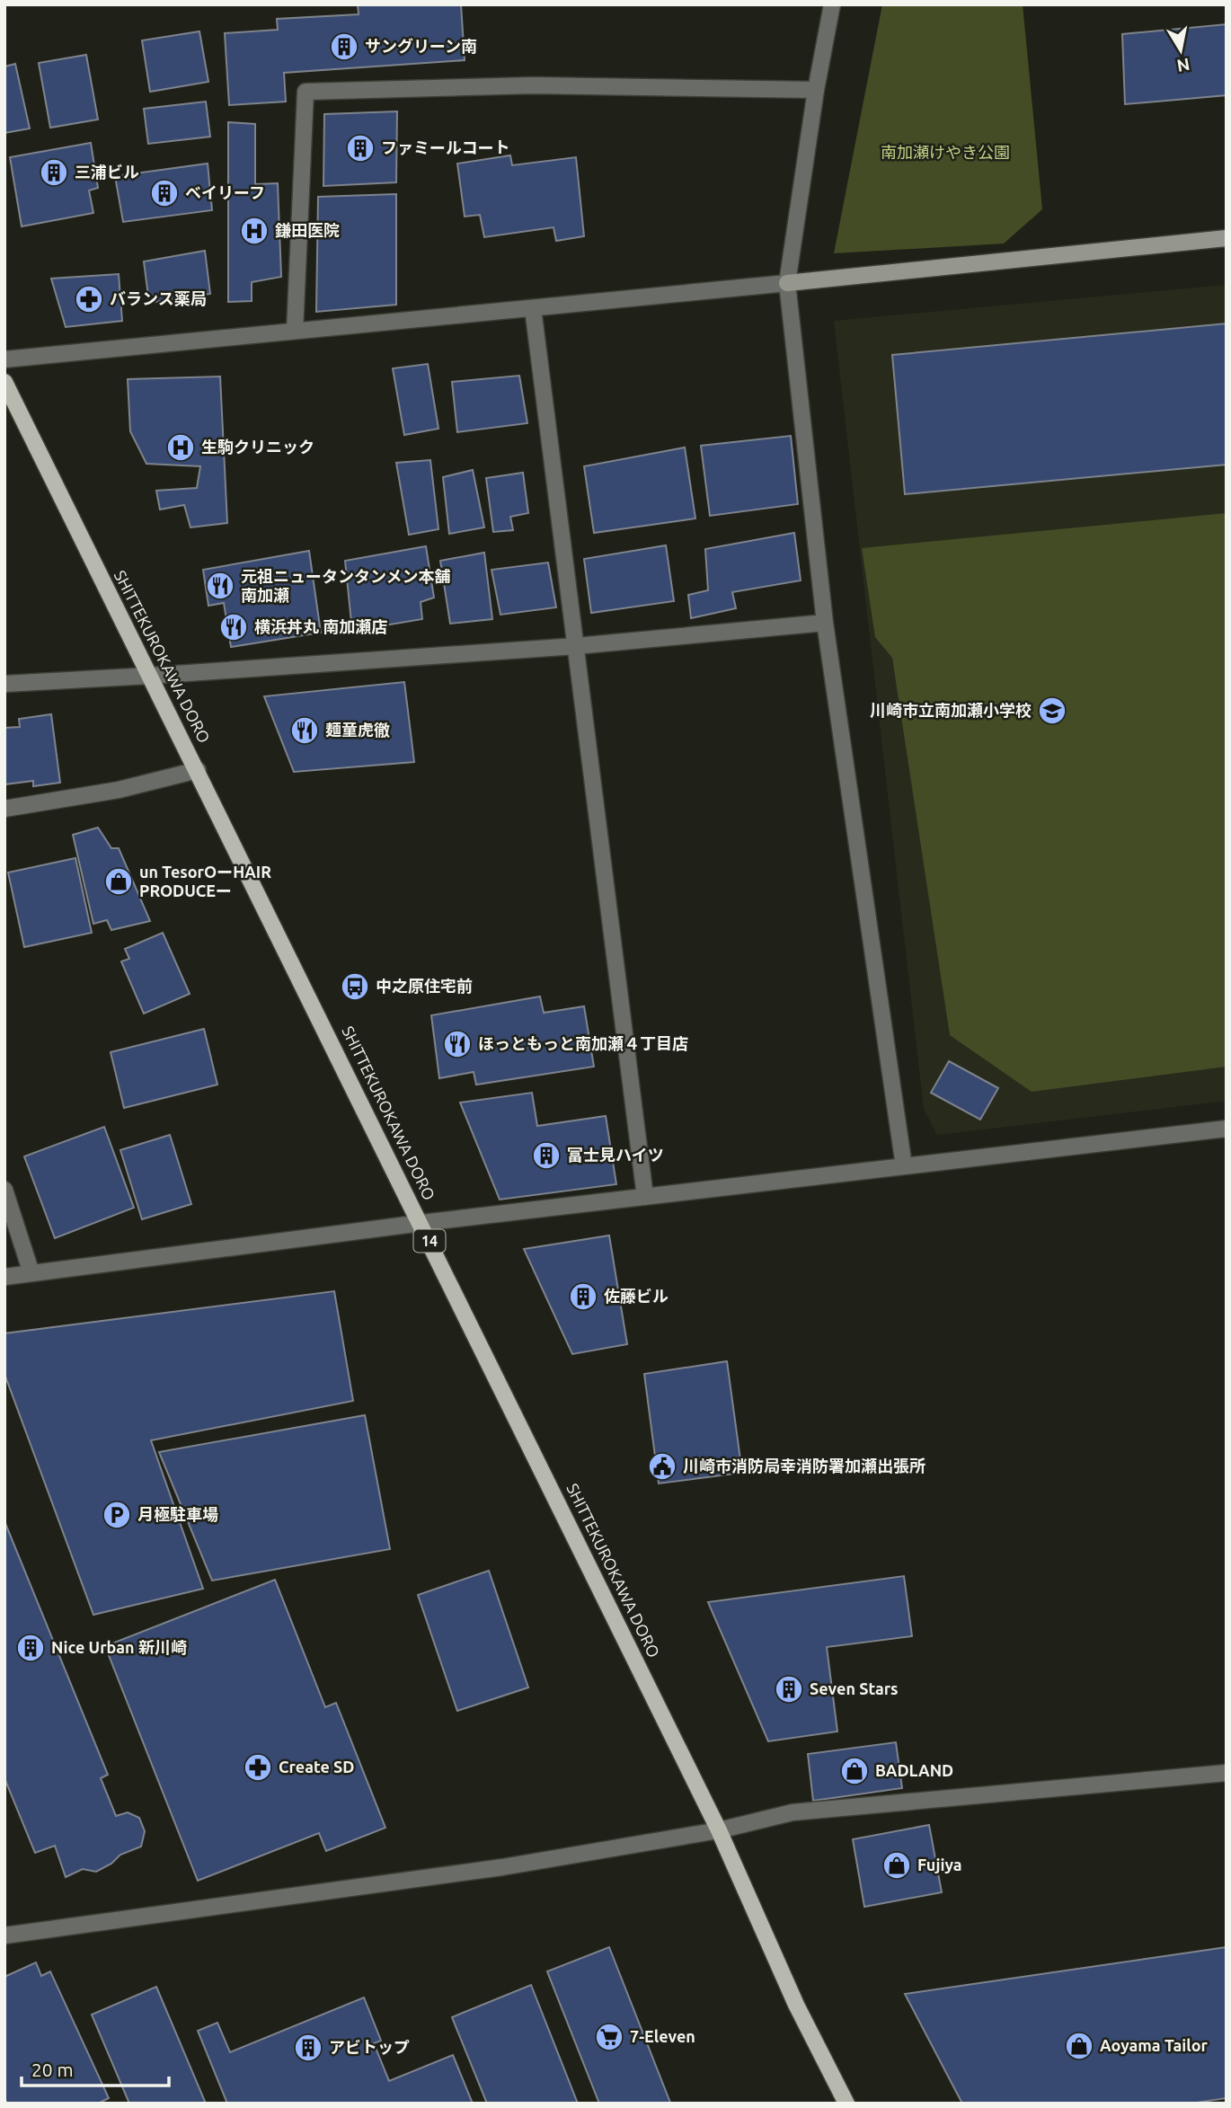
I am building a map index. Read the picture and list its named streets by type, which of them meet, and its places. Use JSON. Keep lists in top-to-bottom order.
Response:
{
  "streets": {
    "main road": ["SHITTEKUROKAWA DORO", "14"]
  },
  "parks": ["南加瀬けやき公園"],
  "places": {
    "building": [
      "サングリーン南",
      "ファミールコート",
      "三浦ビル",
      "ベイリーフ",
      "富士見ハイツ",
      "佐藤ビル",
      "Nice Urban 新川崎",
      "Seven Stars",
      "アビトップ"
    ],
    "hospital": ["鎌田医院", "生駒クリニック"],
    "pharmacy": ["バランス薬局", "Create SD"],
    "restaurant": [
      "元祖ニュータンタンメン本舗 南加瀬",
      "横浜丼丸 南加瀬店",
      "麺童虎徹",
      "ほっともっと南加瀬４丁目店"
    ],
    "school or university": ["川崎市立南加瀬小学校"],
    "shop": [
      "un TesorOーHAIR PRODUCEー",
      "BADLAND",
      "Fujiya",
      "Aoyama Tailor"
    ],
    "bus stop": ["中之原住宅前"],
    "public building": ["川崎市消防局幸消防署加瀬出張所"],
    "parking": ["月極駐車場"],
    "supermarket": ["7-Eleven"]
  },
  "scale_bar": "20 m",
  "north": "bottom"
}
